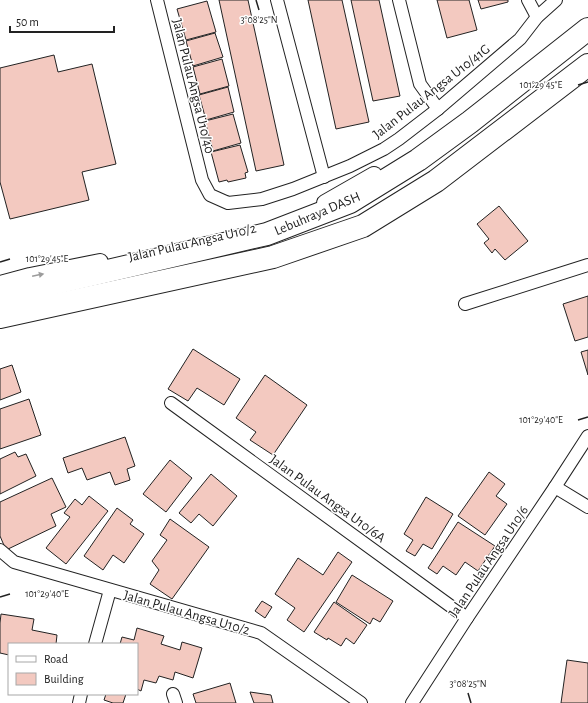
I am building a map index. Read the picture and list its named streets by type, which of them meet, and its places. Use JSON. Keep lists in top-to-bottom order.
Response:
{
  "streets": {
    "highway": ["Lebuhraya DASH"],
    "street": [
      "Jalan Pulau Angsa U10/40",
      "Jalan Pulau Angsa U10/41G",
      "Jalan Pulau Angsa U10/2",
      "Jalan Pulau Angsa U10/6A",
      "Jalan Pulau Angsa U10/6"
    ]
  },
  "crossings": [
    ["Jalan Pulau Angsa U10/40", "Jalan Pulau Angsa U10/41G"],
    ["Jalan Pulau Angsa U10/6A", "Jalan Pulau Angsa U10/6"]
  ],
  "legend": ["Road", "Building"],
  "scale_bar": "50 m",
  "coordinates": ["3°08'25\"N", "101°29'45\"E", "101°29'40\"E"]
}
